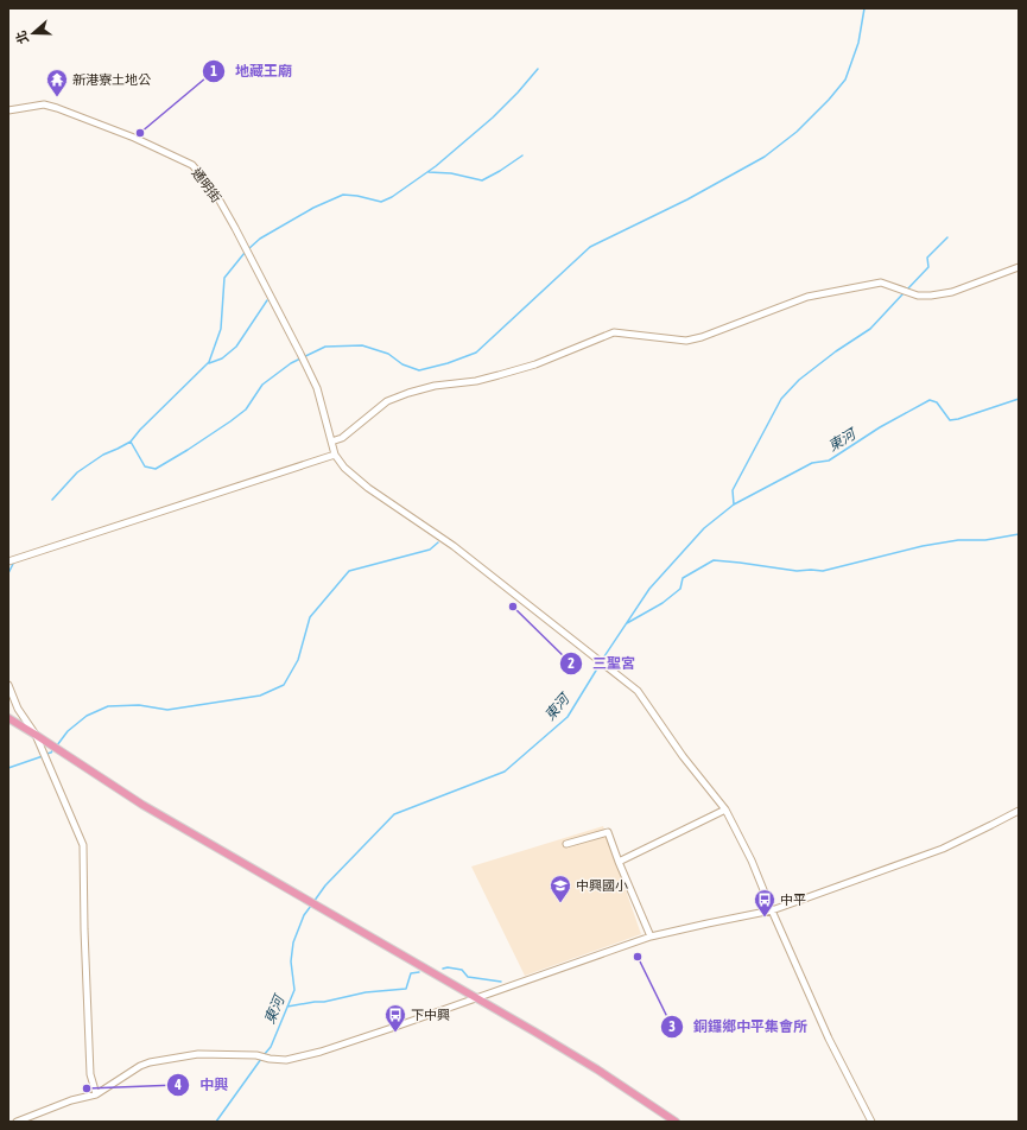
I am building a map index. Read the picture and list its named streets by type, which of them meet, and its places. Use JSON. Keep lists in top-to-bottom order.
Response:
{
  "streets": {
    "street": ["通明街"]
  },
  "water": ["東河"],
  "places": {
    "temple": ["新港寮土地公"],
    "other": [
      "地藏王廟",
      "三聖宮",
      "銅鑼鄉中平集會所",
      "中興"
    ],
    "school or university": ["中興國小"],
    "bus stop": ["中平", "下中興"]
  },
  "north": "left"
}
